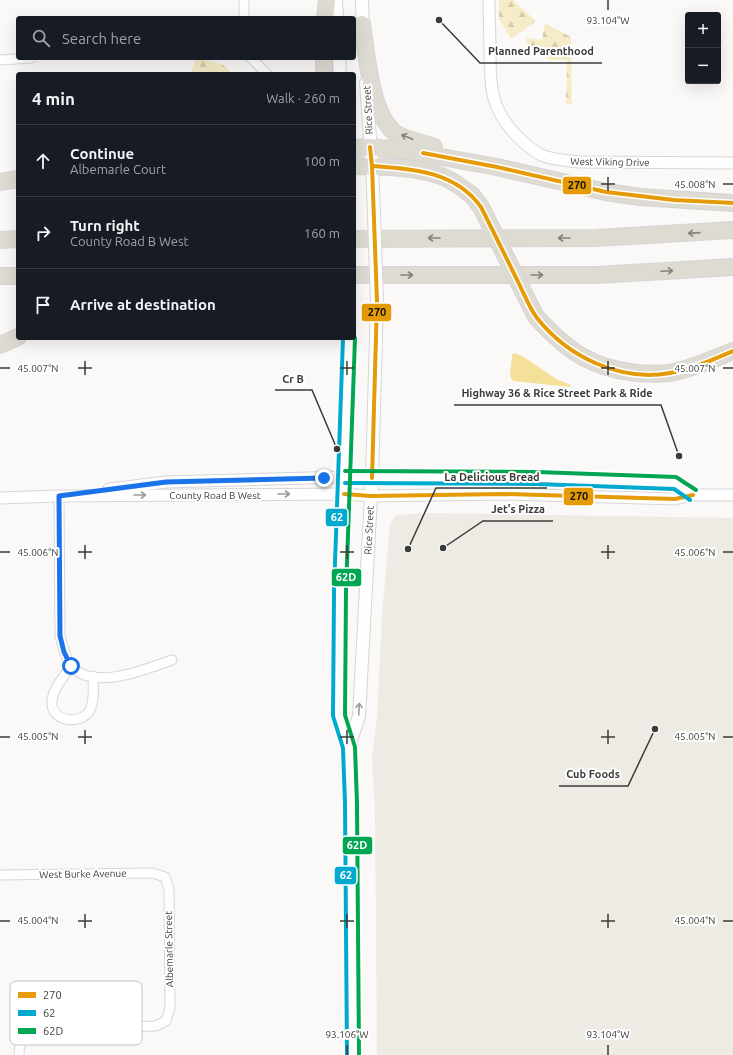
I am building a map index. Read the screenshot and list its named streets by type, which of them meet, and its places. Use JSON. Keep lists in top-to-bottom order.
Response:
{
  "streets": {
    "main road": ["Rice Street"],
    "street": [
      "West Viking Drive",
      "County Road B West",
      "West Burke Avenue",
      "Albemarle Street"
    ]
  },
  "crossings": [
    ["Rice Street", "County Road B West"],
    ["West Burke Avenue", "Albemarle Street"]
  ],
  "places": [
    "Planned Parenthood",
    "Cr B",
    "Highway 36 & Rice Street Park & Ride",
    "Jet's Pizza",
    "La Delicious Bread",
    "Cub Foods"
  ],
  "lines": ["transit line 270", "transit line 62", "transit line 62D"],
  "legend": ["270", "62", "62D"],
  "page": {
    "map_buttons": ["+", "−"],
    "search": "Search here",
    "heading": ["4 min", "Walk · 260 m"],
    "list": [
      ["Continue", "Albemarle Court", "100 m"],
      ["Turn right", "County Road B West", "160 m"],
      "Arrive at destination"
    ]
  },
  "coordinates": [
    "93.104°W",
    "45.008°N",
    "45.007°N",
    "45.006°N",
    "45.005°N",
    "45.004°N",
    "93.106°W"
  ]
}
